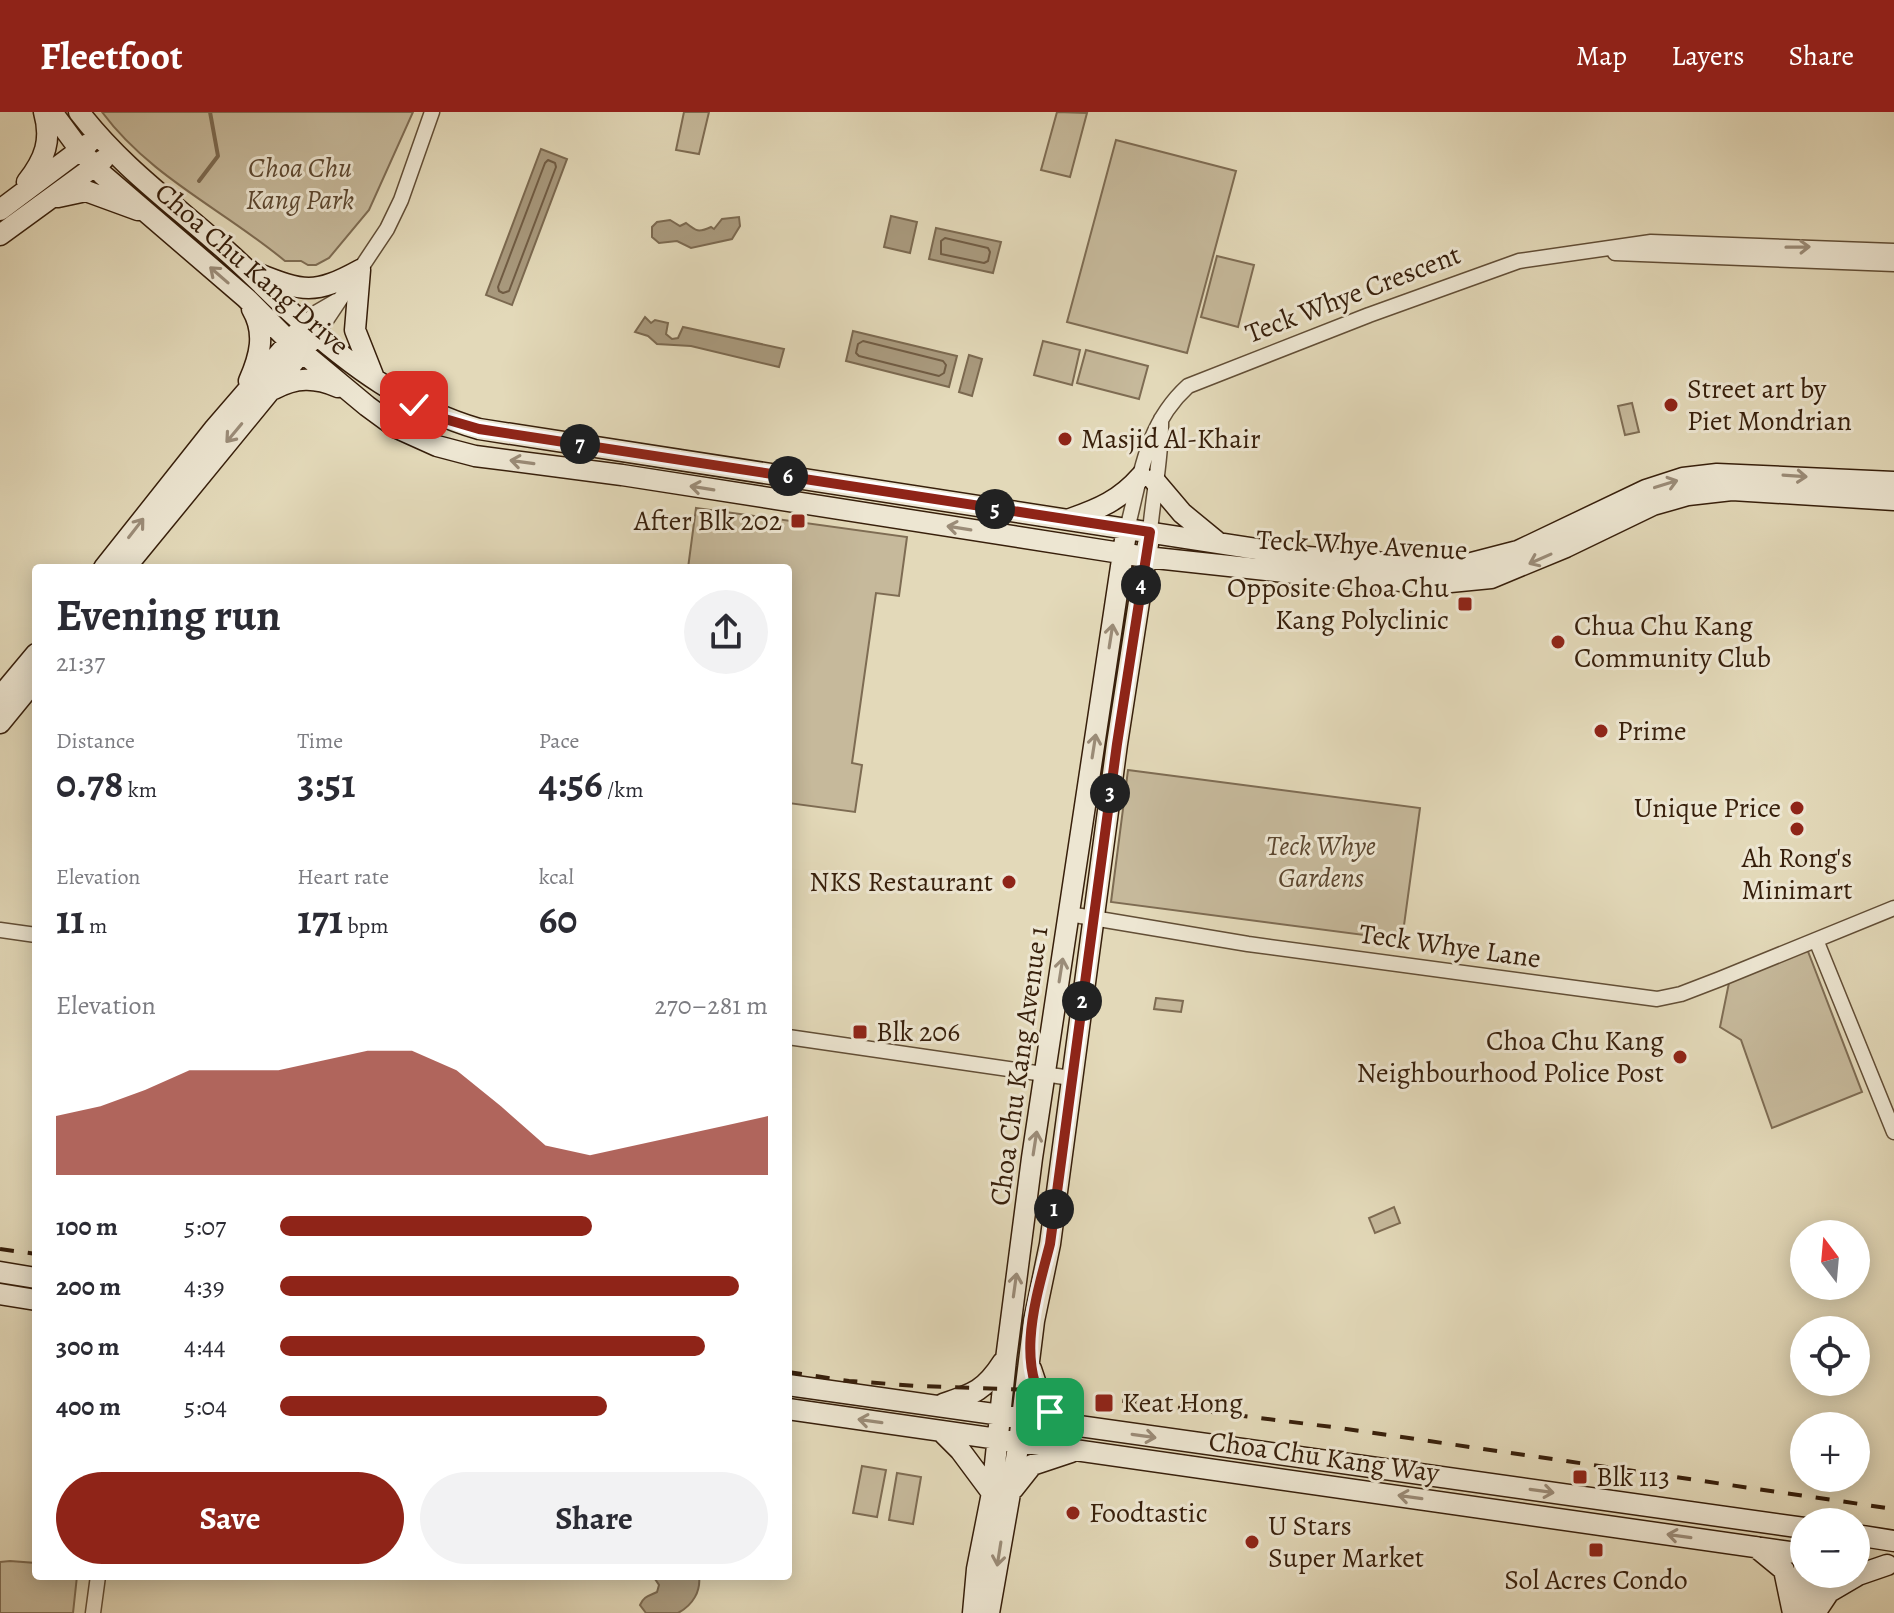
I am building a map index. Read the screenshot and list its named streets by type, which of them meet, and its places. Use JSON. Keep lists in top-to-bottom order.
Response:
{
  "streets": {
    "main road": [
      "Choa Chu Kang Drive",
      "Teck Whye Avenue",
      "Choa Chu Kang Avenue 1",
      "Choa Chu Kang Way"
    ],
    "street": ["Teck Whye Crescent", "Teck Whye Lane"]
  },
  "crossings": [
    ["Choa Chu Kang Drive", "Teck Whye Crescent"],
    ["Choa Chu Kang Drive", "Teck Whye Avenue"],
    ["Choa Chu Kang Drive", "Choa Chu Kang Avenue 1"],
    ["Teck Whye Crescent", "Teck Whye Avenue"],
    ["Teck Whye Crescent", "Choa Chu Kang Avenue 1"],
    ["Teck Whye Avenue", "Choa Chu Kang Avenue 1"],
    ["Teck Whye Lane", "Choa Chu Kang Avenue 1"],
    ["Choa Chu Kang Avenue 1", "Choa Chu Kang Way"]
  ],
  "parks": ["Choa Chu Kang Park", "Teck Whye Gardens"],
  "places": {
    "other": [
      "Street art by Piet Mondrian",
      "Masjid Al-Khair",
      "Chua Chu Kang Community Club",
      "Prime",
      "Unique Price",
      "Ah Rong's Minimart",
      "NKS Restaurant",
      "Choa Chu Kang Neighbourhood Police Post",
      "Foodtastic",
      "U Stars Super Market"
    ],
    "transit": [
      "After Blk 202",
      "Opposite Choa Chu Kang Polyclinic",
      "Blk 206",
      "Keat Hong",
      "Blk 113",
      "Sol Acres Condo"
    ]
  },
  "north": "top",
  "page": {
    "header": "Fleetfoot",
    "nav": ["Map", "Layers", "Share"],
    "pins": [
      "7",
      "6",
      "5",
      "4",
      "3",
      "2",
      "1"
    ],
    "heading": ["Evening run", "21:37"],
    "stats": [
      ["Distance", "0.78 km"],
      ["Time", "3:51"],
      ["Pace", "4:56 /km"],
      ["Elevation", "11 m"],
      ["Heart rate", "171 bpm"],
      ["kcal", "60"]
    ],
    "chart": ["Elevation", "270–281 m"],
    "list": [
      {
        "name": "100 m",
        "note": "5:07"
      },
      {
        "name": "200 m",
        "note": "4:39"
      },
      {
        "name": "300 m",
        "note": "4:44"
      },
      {
        "name": "400 m",
        "note": "5:04"
      }
    ],
    "map_buttons": ["+", "−"],
    "buttons": ["Save", "Share"]
  }
}
